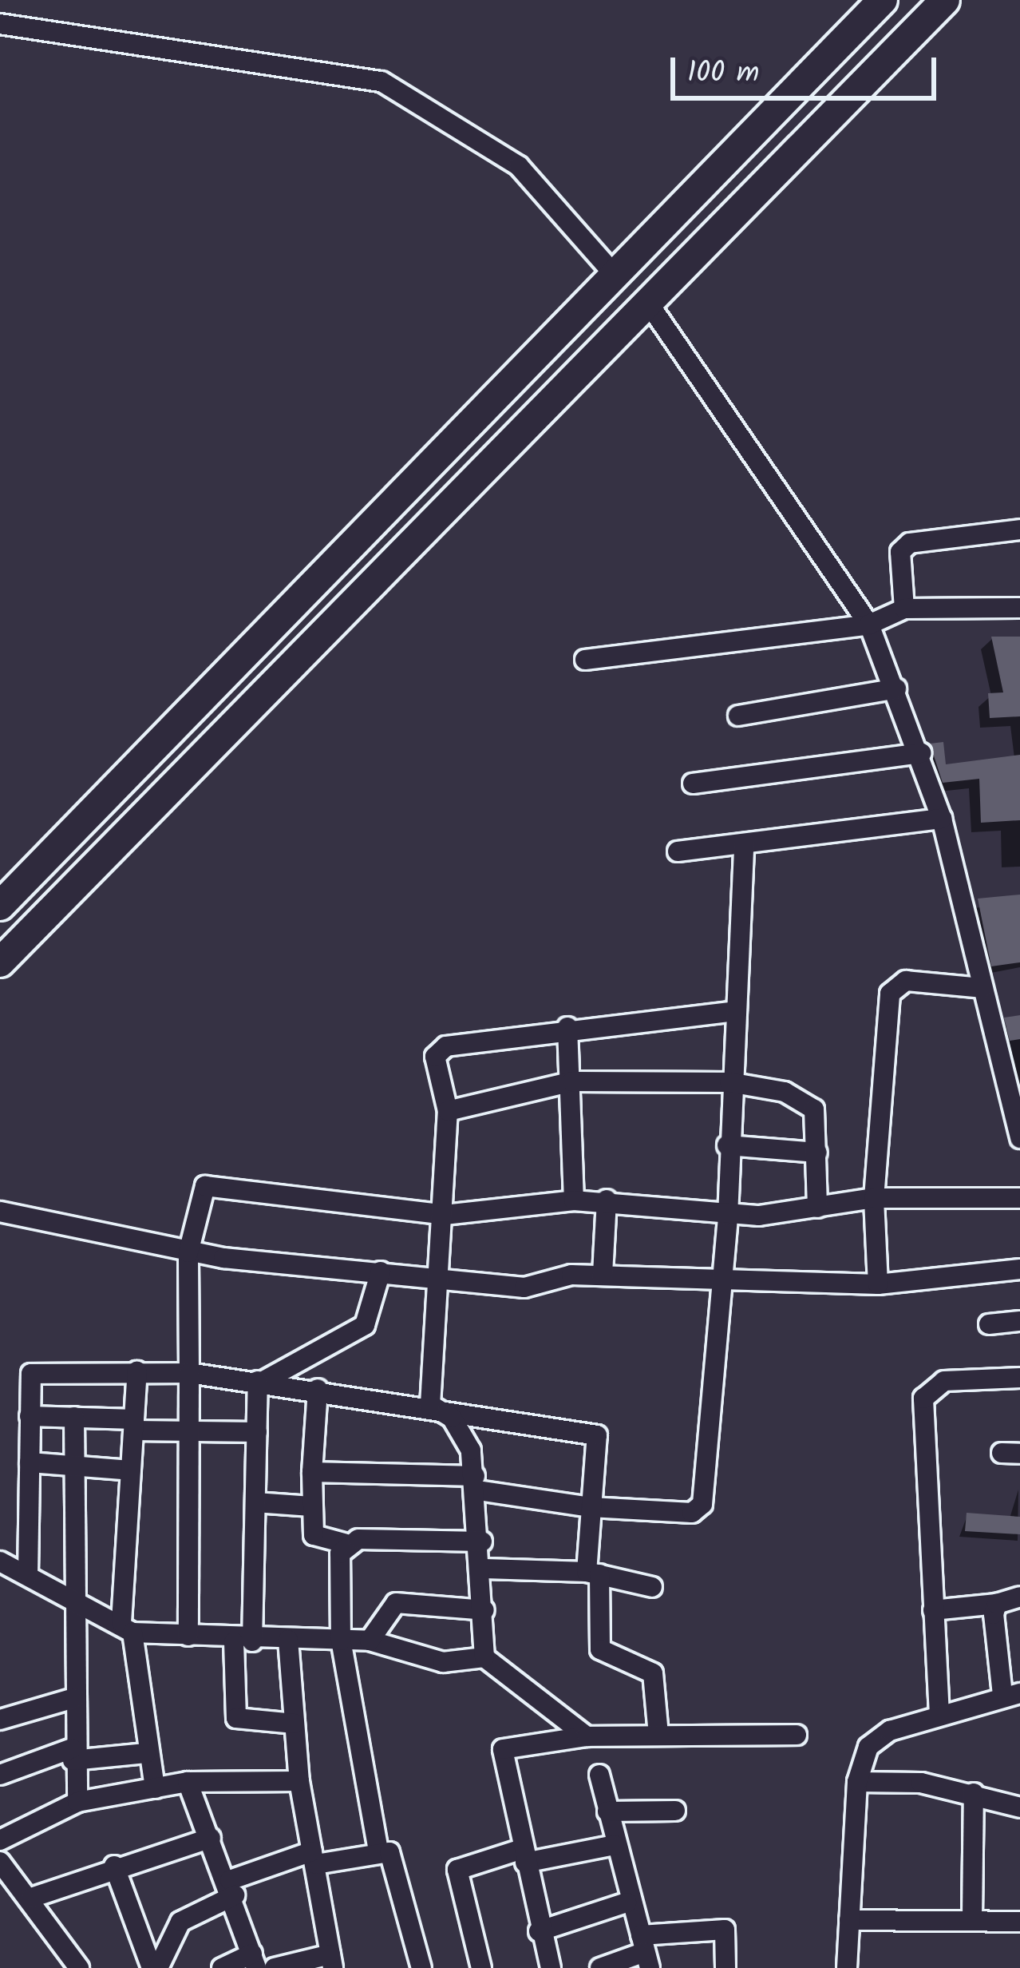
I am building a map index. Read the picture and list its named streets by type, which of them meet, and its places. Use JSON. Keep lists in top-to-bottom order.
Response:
{
  "scale_bar": "100 m"
}
